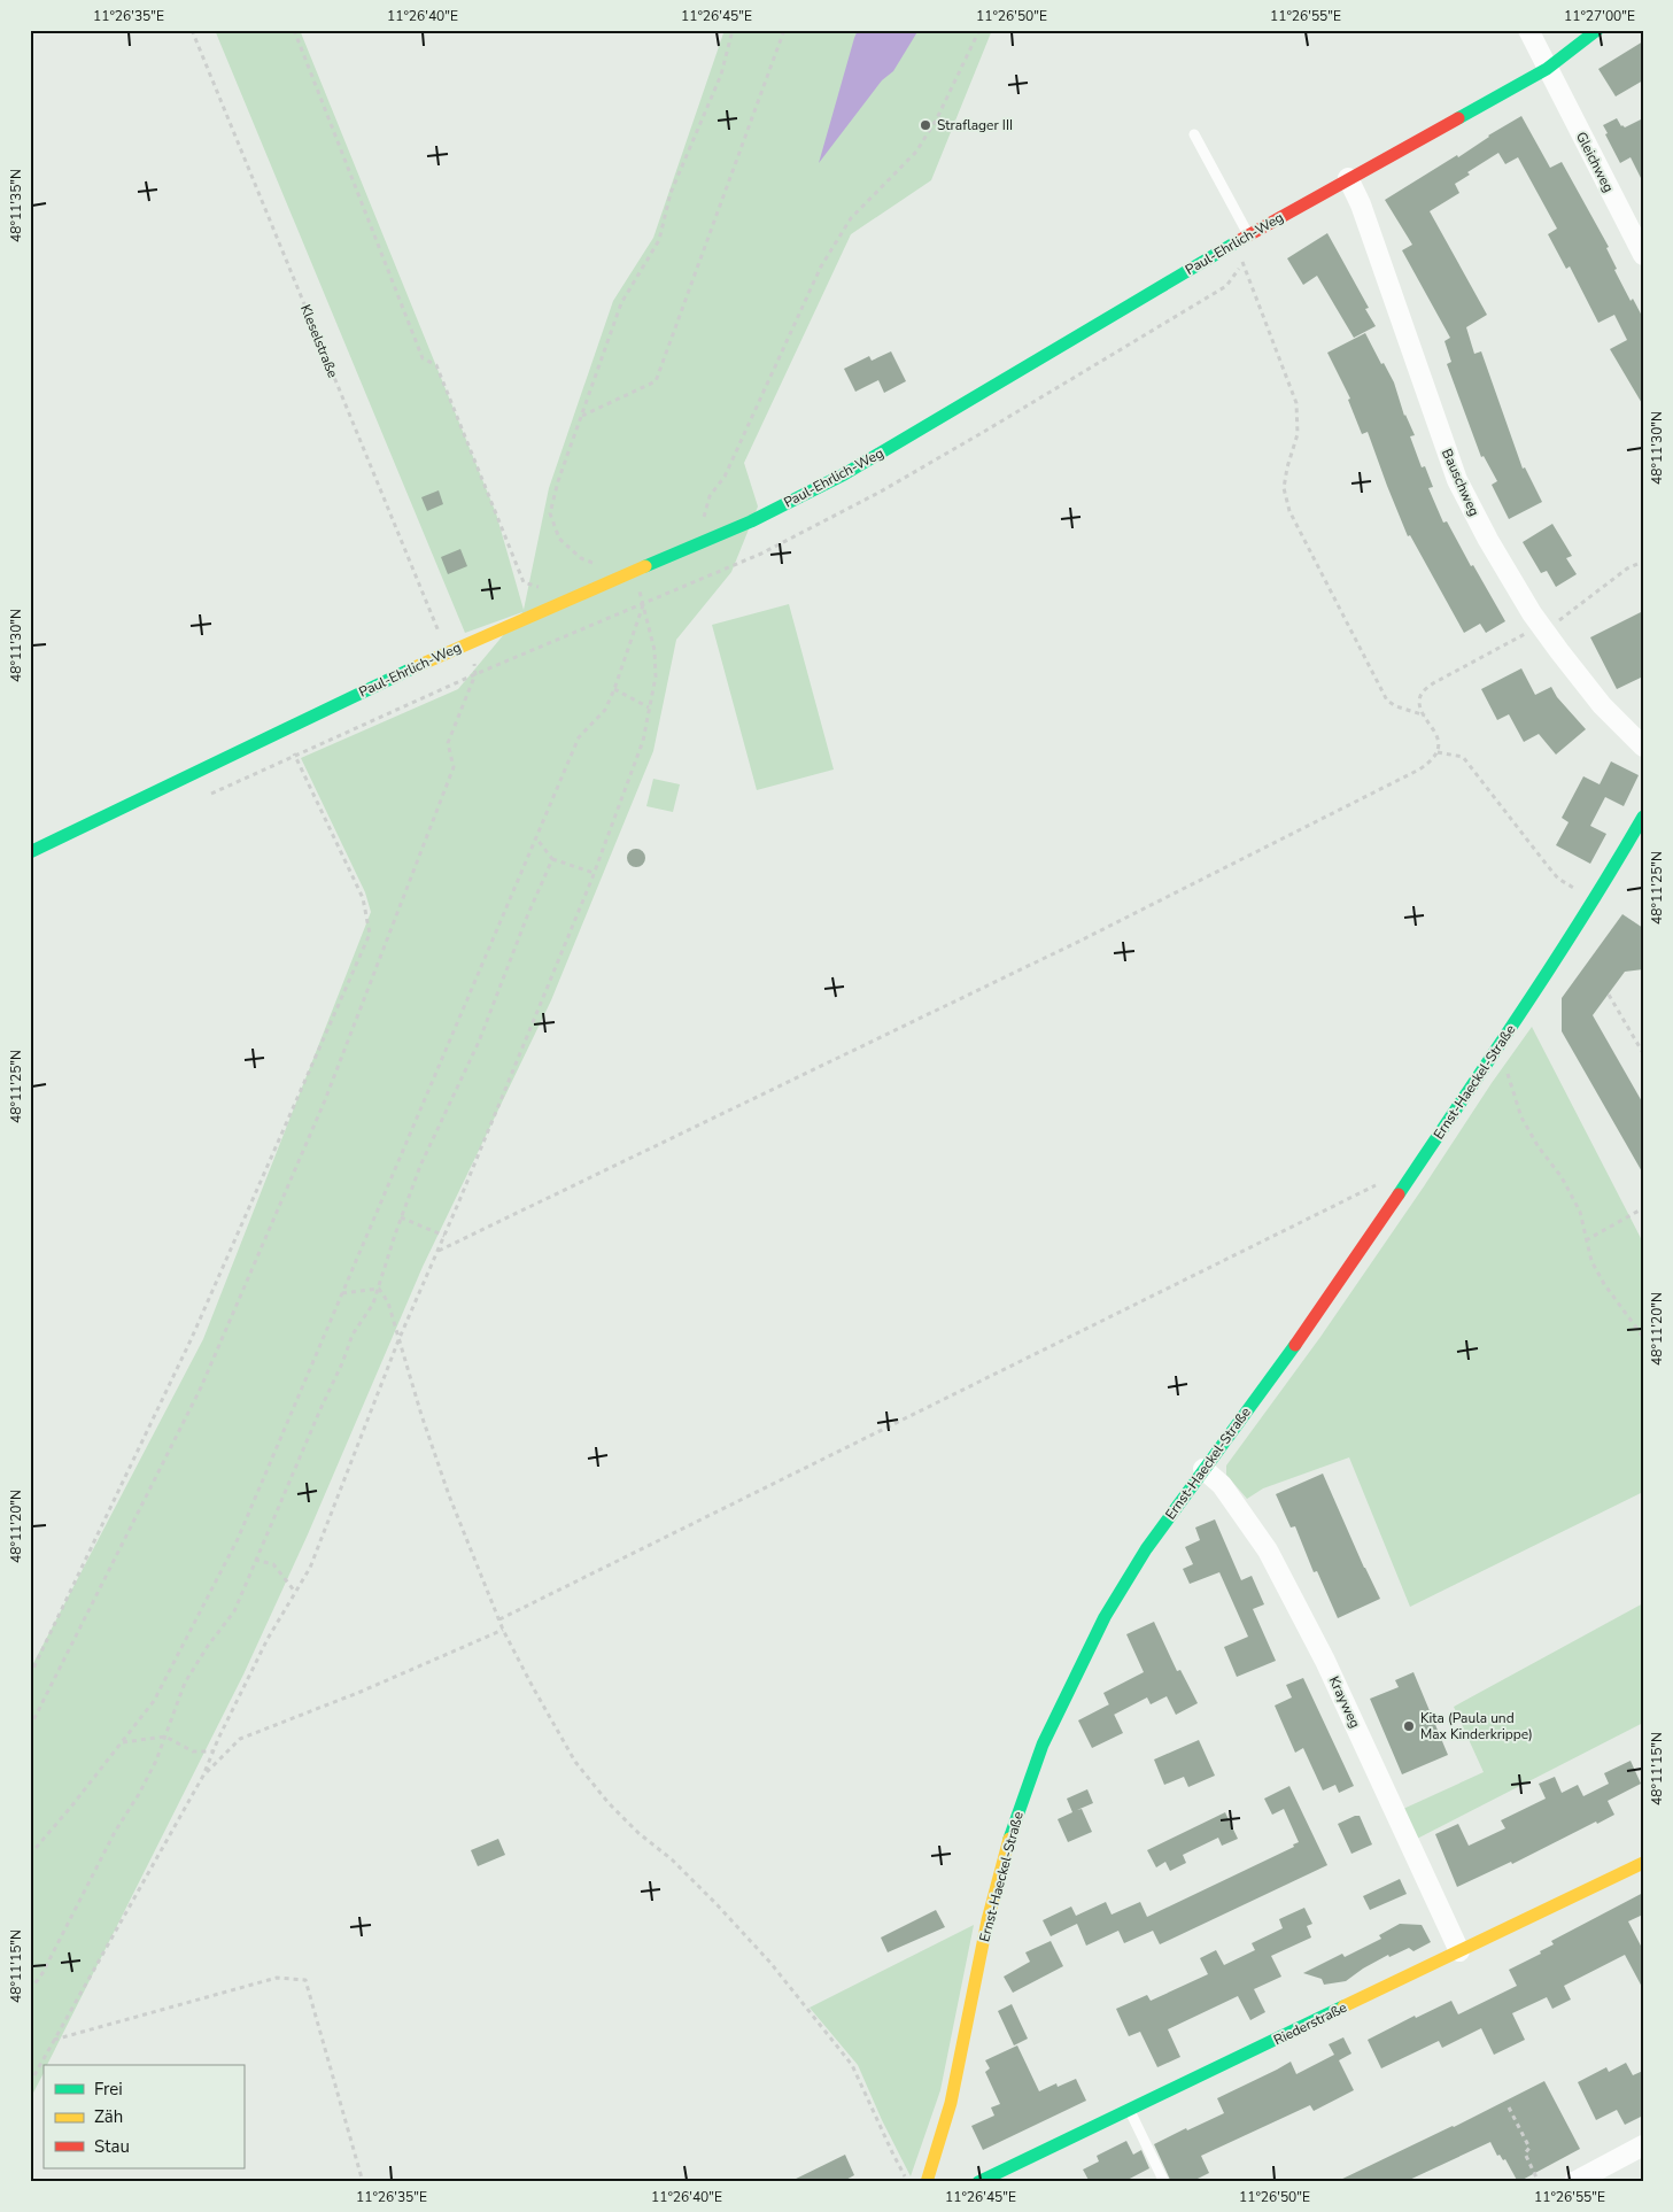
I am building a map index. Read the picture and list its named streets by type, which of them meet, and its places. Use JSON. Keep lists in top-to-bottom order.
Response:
{
  "streets": {
    "street": [
      "Gleichweg",
      "Paul-Ehrlich-Weg",
      "Bauschweg",
      "Ernst-Haeckel-Straße",
      "Krayweg",
      "Riederstraße"
    ],
    "path": ["Kleselstraße"]
  },
  "crossings": [
    ["Gleichweg", "Paul-Ehrlich-Weg"],
    ["Paul-Ehrlich-Weg", "Kleselstraße"],
    ["Paul-Ehrlich-Weg", "Bauschweg"],
    ["Ernst-Haeckel-Straße", "Krayweg"],
    ["Krayweg", "Riederstraße"]
  ],
  "places": ["Straflager III", "Kita (Paula und Max Kinderkrippe)"],
  "legend": ["Frei", "Zäh", "Stau"],
  "coordinates": [
    "11°26'35\"E",
    "11°26'40\"E",
    "11°26'45\"E",
    "11°26'50\"E",
    "11°26'55\"E",
    "11°27'00\"E",
    "48°11'35\"N",
    "48°11'30\"N",
    "48°11'25\"N",
    "48°11'20\"N",
    "48°11'15\"N"
  ]
}
